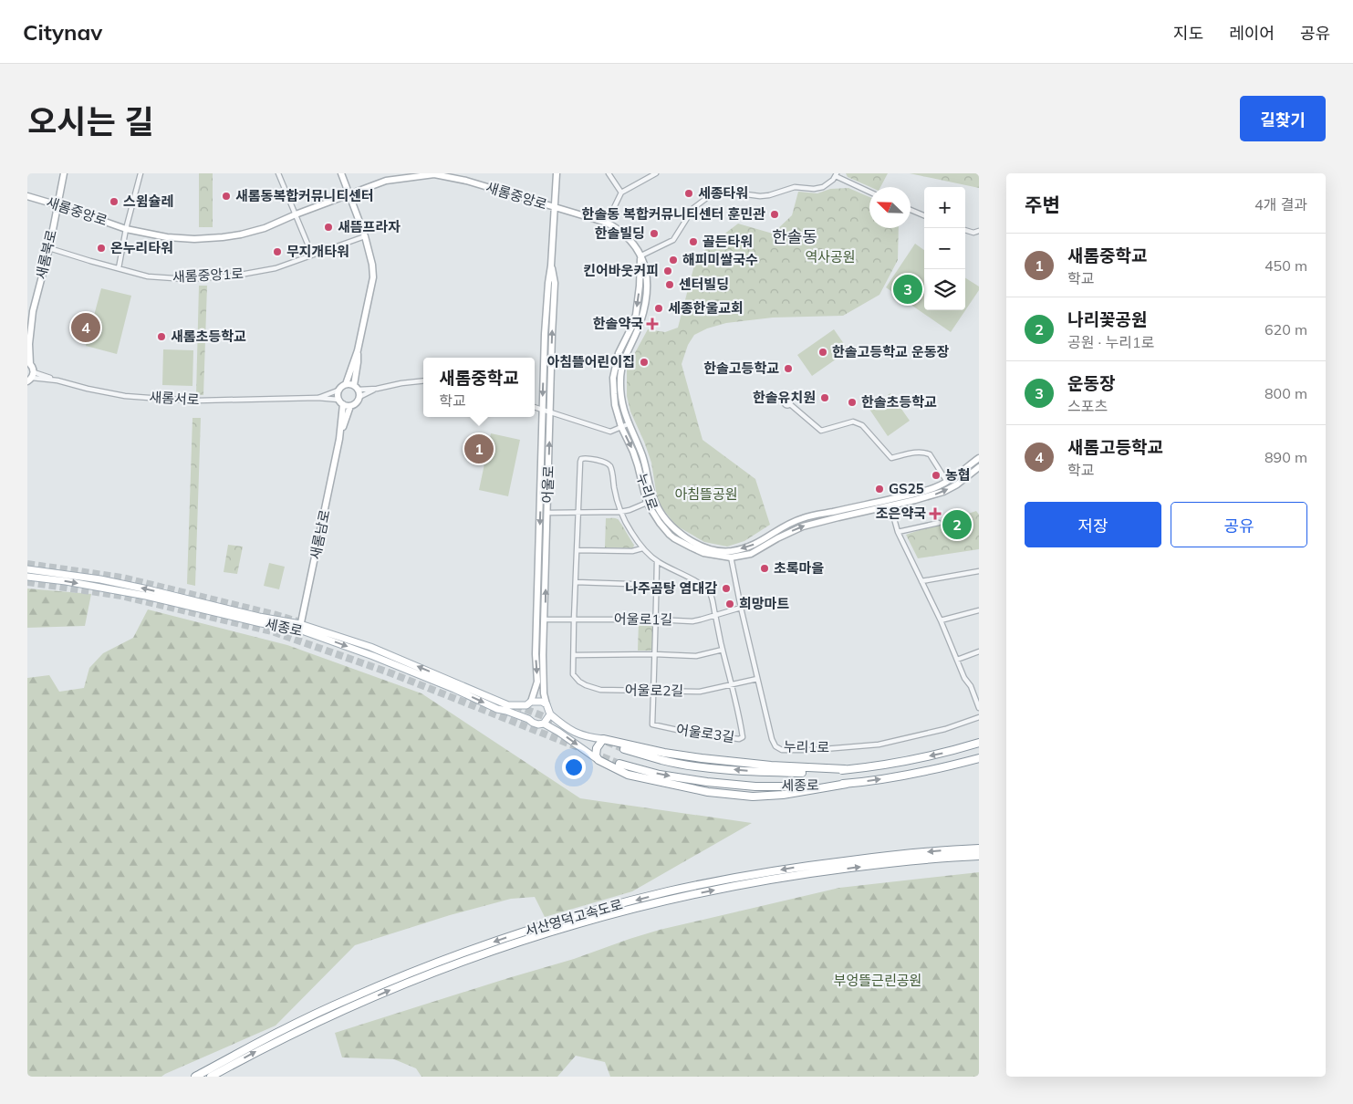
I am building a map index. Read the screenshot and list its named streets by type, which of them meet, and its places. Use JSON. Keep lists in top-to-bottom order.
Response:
{
  "streets": {
    "highway": ["세종로", "서산영덕고속도로"],
    "street": [
      "새롬중앙로",
      "새롬북로",
      "새롬중앙1로",
      "새롬서로",
      "어울로",
      "누리로",
      "새롬남로",
      "어울로1길",
      "어울로2길",
      "어울로3길",
      "누리1로"
    ]
  },
  "crossings": [
    ["새롬중앙로", "새롬북로"],
    ["새롬중앙로", "어울로"],
    ["새롬중앙로", "누리로"],
    ["새롬북로", "새롬중앙1로"],
    ["어울로", "누리로"],
    ["어울로", "어울로1길"],
    ["어울로", "세종로"],
    ["누리로", "누리1로"],
    ["새롬남로", "세종로"],
    ["어울로1길", "어울로2길"],
    ["어울로1길", "어울로3길"],
    ["어울로1길", "누리1로"],
    ["어울로2길", "어울로3길"],
    ["어울로2길", "누리1로"]
  ],
  "districts": ["한솔동"],
  "parks": ["역사공원", "아침뜰공원", "부엉뜰근린공원"],
  "places": {
    "other": [
      "세종타워",
      "새롬동복합커뮤니티센터",
      "스윔슐레",
      "한솔동 복합커뮤니티센터 훈민관",
      "새뜸프라자",
      "한솔빌딩",
      "골든타워",
      "온누리타워",
      "무지개타워",
      "해피미쌀국수",
      "킨어바웃커피",
      "센터빌딩",
      "세종한울교회",
      "새롬초등학교",
      "한솔고등학교 운동장",
      "아침뜰어린이집",
      "한솔고등학교",
      "한솔유치원",
      "한솔초등학교",
      "농협",
      "GS25",
      "초록마을",
      "나주곰탕 염대감",
      "희망마트"
    ],
    "health": ["한솔약국", "조은약국"]
  },
  "north": "top left",
  "page": {
    "header": "Citynav",
    "nav": ["지도", "레이어", "공유"],
    "title": "오시는 길",
    "buttons": [
      "길찾기",
      ["저장", "공유"]
    ],
    "heading": ["주변", "4개 결과"],
    "map_buttons": ["+", "−"],
    "list": [
      {
        "mark": "1",
        "name": "새롬중학교",
        "note": "학교",
        "value": "450 m"
      },
      {
        "mark": "2",
        "name": "나리꽃공원",
        "note": "공원 · 누리1로",
        "value": "620 m"
      },
      {
        "mark": "3",
        "name": "운동장",
        "note": "스포츠",
        "value": "800 m"
      },
      {
        "mark": "4",
        "name": "새롬고등학교",
        "note": "학교",
        "value": "890 m"
      }
    ],
    "pins": [
      "3",
      "4",
      "1",
      "2"
    ],
    "popup": ["새롬중학교", "학교"]
  }
}
